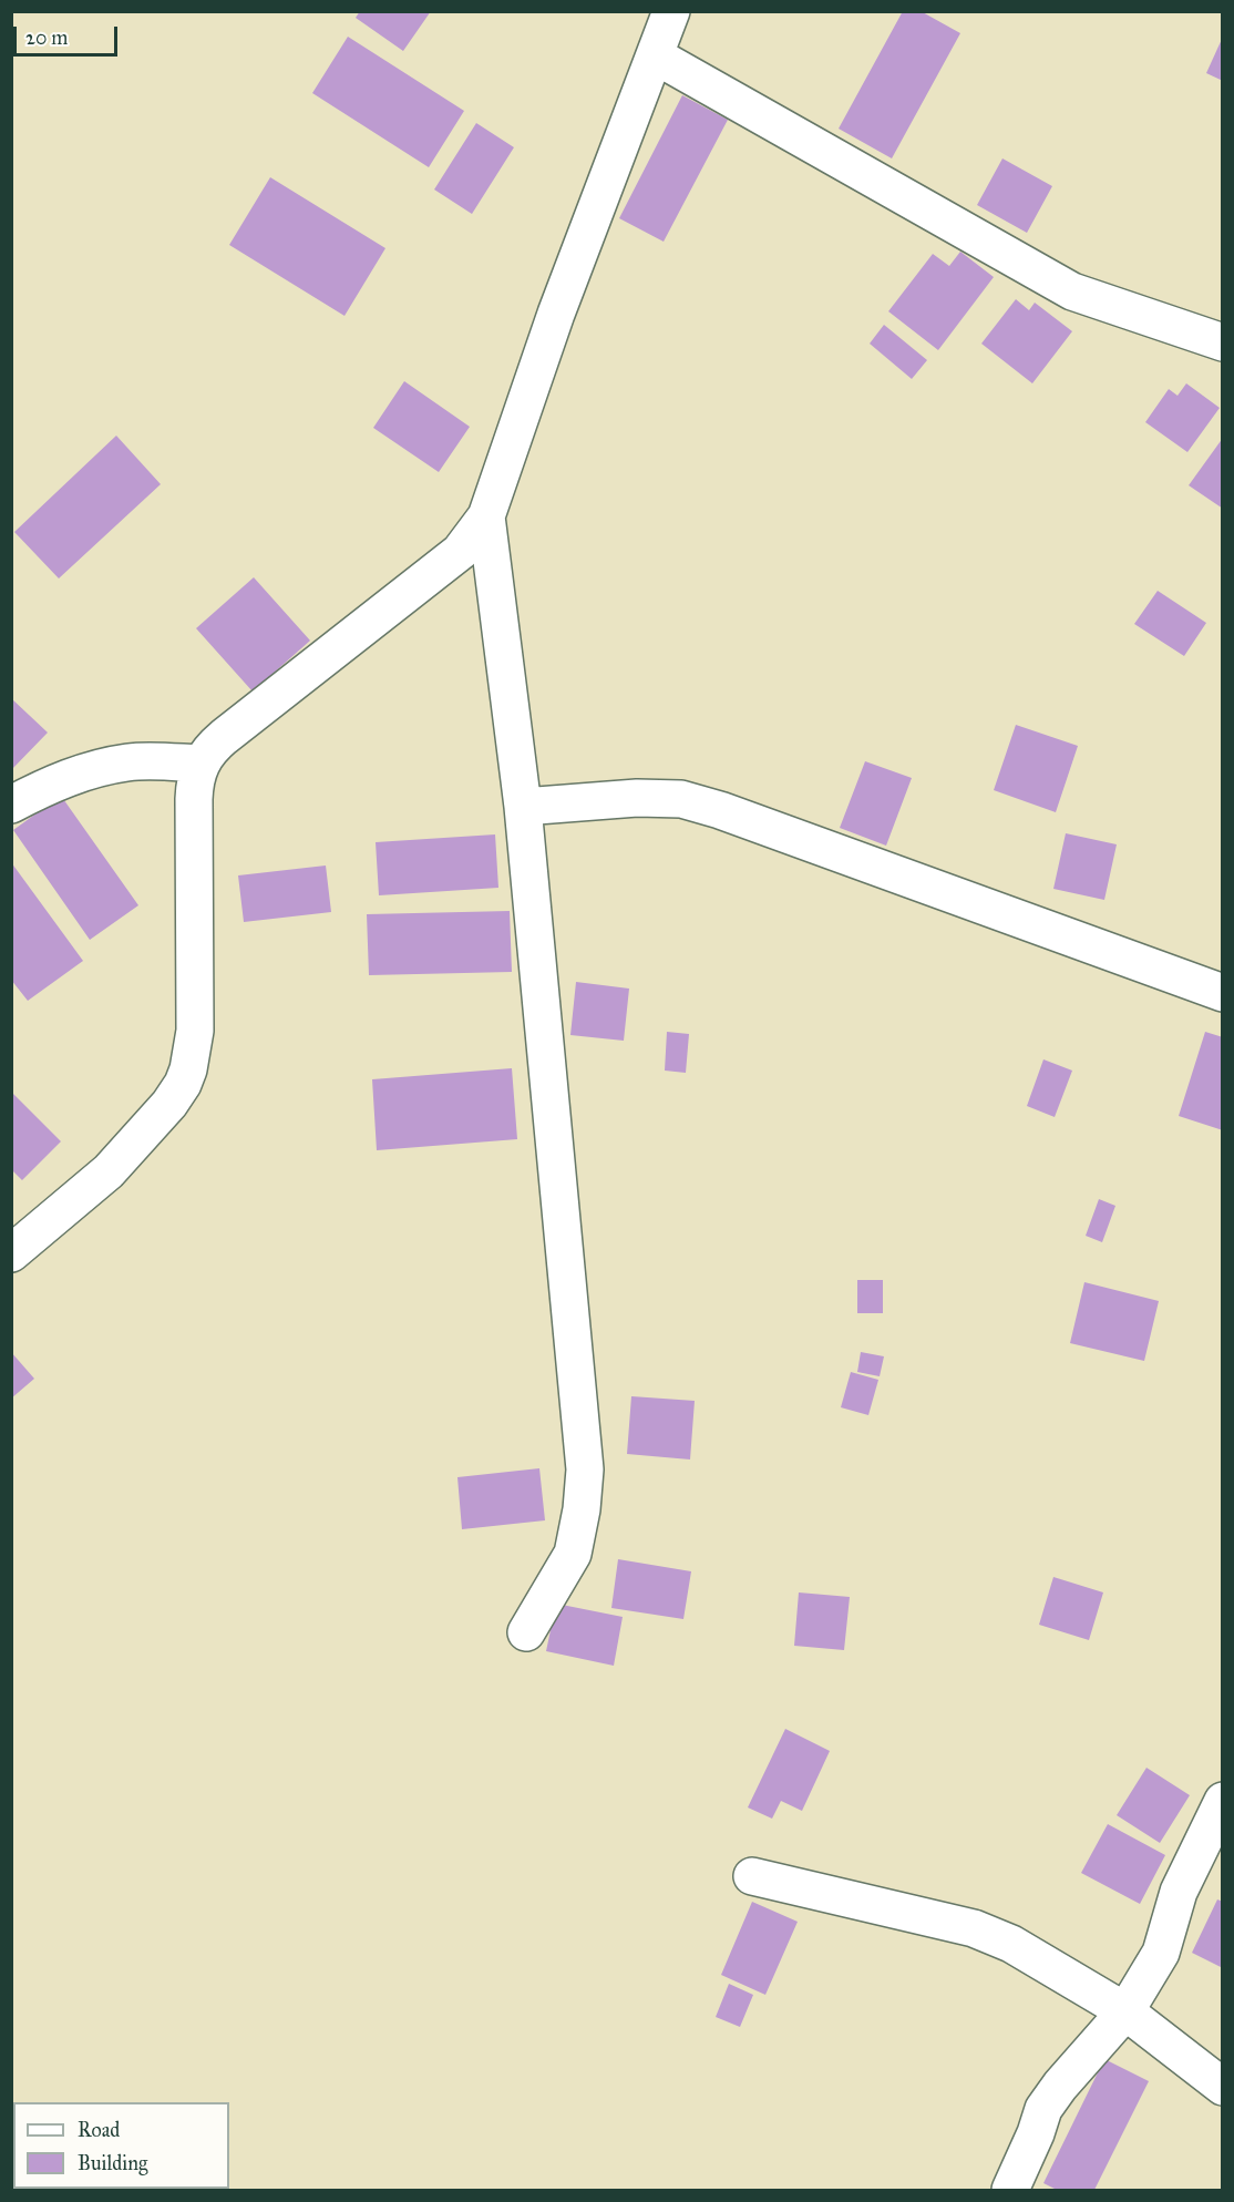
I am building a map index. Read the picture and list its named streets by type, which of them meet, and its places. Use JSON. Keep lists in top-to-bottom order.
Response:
{
  "legend": ["Road", "Building"],
  "scale_bar": "20 m"
}
